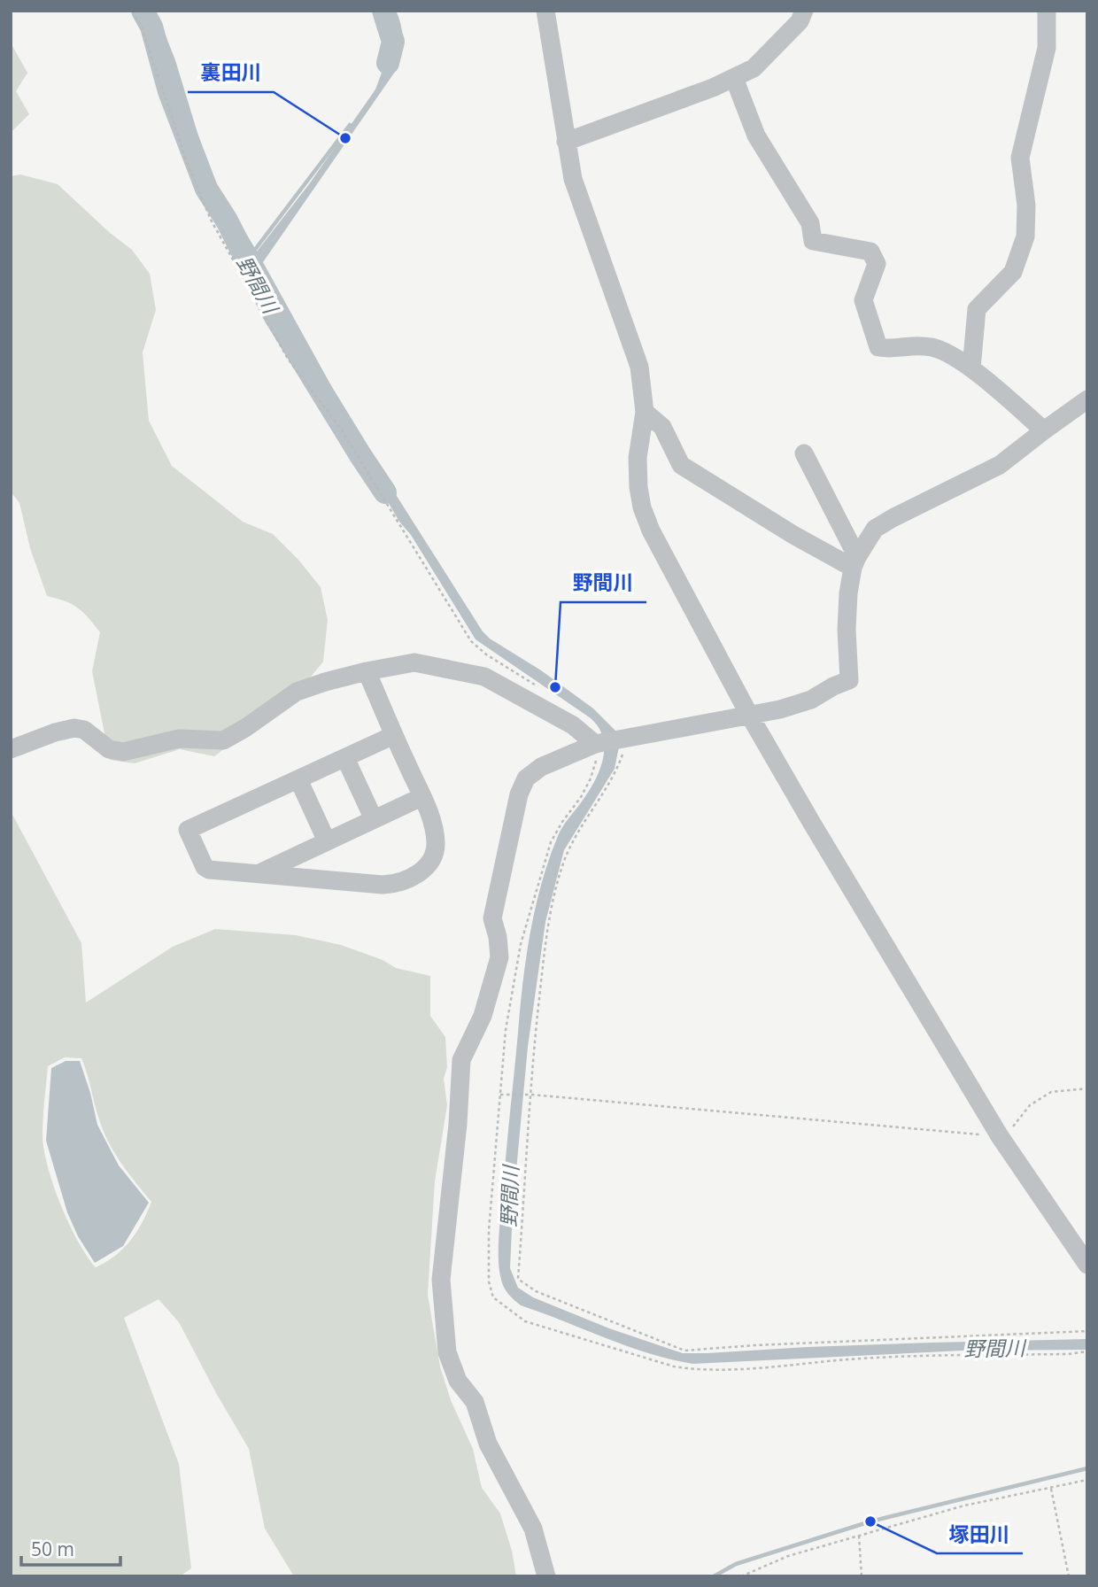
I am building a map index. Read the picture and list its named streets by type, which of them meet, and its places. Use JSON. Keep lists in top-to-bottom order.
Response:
{
  "water": ["野間川"],
  "places": ["裏田川", "野間川", "塚田川"],
  "scale_bar": "50 m"
}
